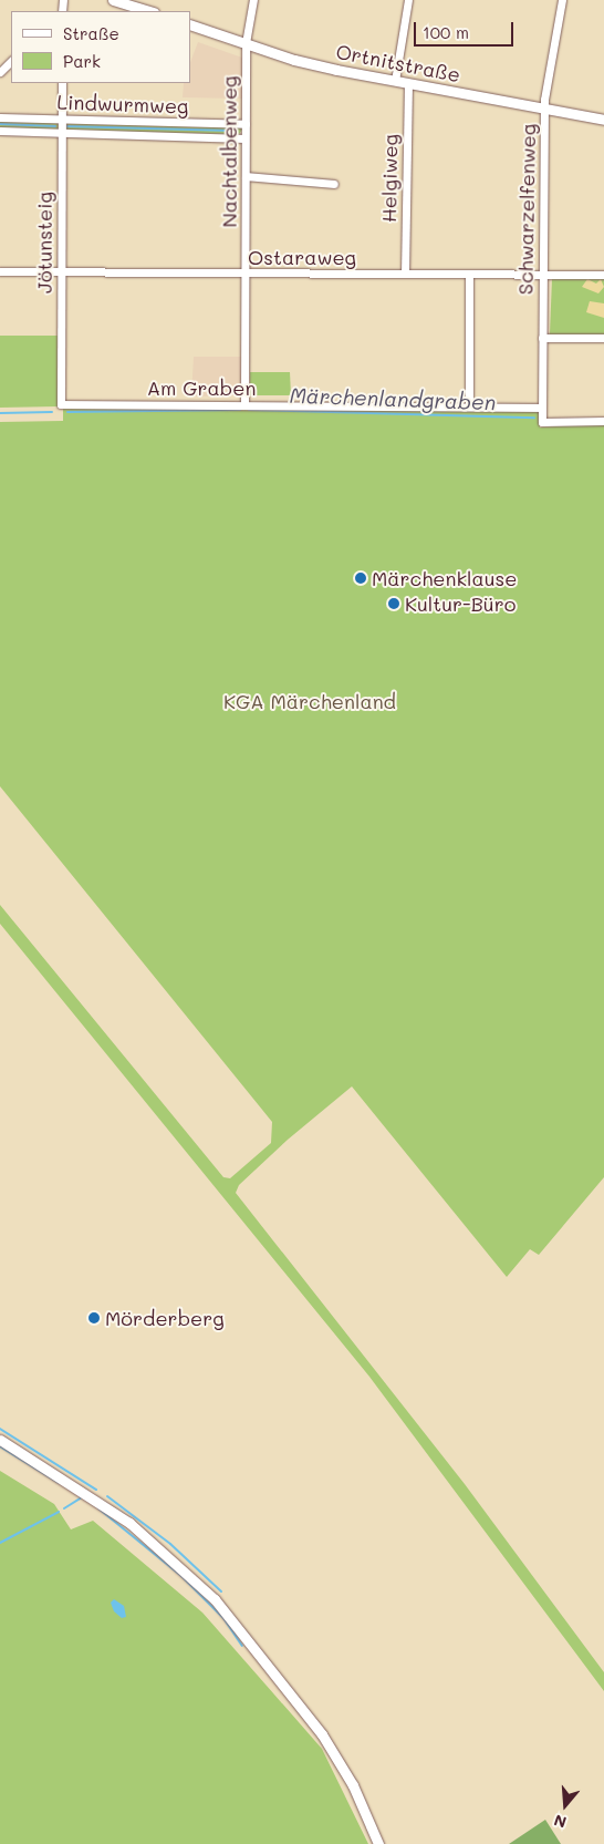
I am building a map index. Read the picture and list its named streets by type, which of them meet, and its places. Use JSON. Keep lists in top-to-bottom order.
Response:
{
  "streets": {
    "main road": ["Ortnitstraße"],
    "street": [
      "Lindwurmweg",
      "Nachtalbenweg",
      "Helgiweg",
      "Schwarzelfenweg",
      "Jötunsteig",
      "Ostaraweg",
      "Am Graben"
    ]
  },
  "crossings": [
    ["Ortnitstraße", "Nachtalbenweg"],
    ["Ortnitstraße", "Helgiweg"],
    ["Ortnitstraße", "Schwarzelfenweg"],
    ["Lindwurmweg", "Nachtalbenweg"],
    ["Lindwurmweg", "Jötunsteig"],
    ["Nachtalbenweg", "Ostaraweg"],
    ["Nachtalbenweg", "Am Graben"],
    ["Helgiweg", "Ostaraweg"],
    ["Schwarzelfenweg", "Ostaraweg"],
    ["Schwarzelfenweg", "Am Graben"],
    ["Jötunsteig", "Ostaraweg"],
    ["Jötunsteig", "Am Graben"]
  ],
  "water": ["Märchenlandgraben"],
  "parks": ["KGA Märchenland"],
  "places": ["Märchenklause", "Kultur-Büro", "Mörderberg"],
  "legend": ["Straße", "Park"],
  "scale_bar": "100 m",
  "north": "bottom"
}
